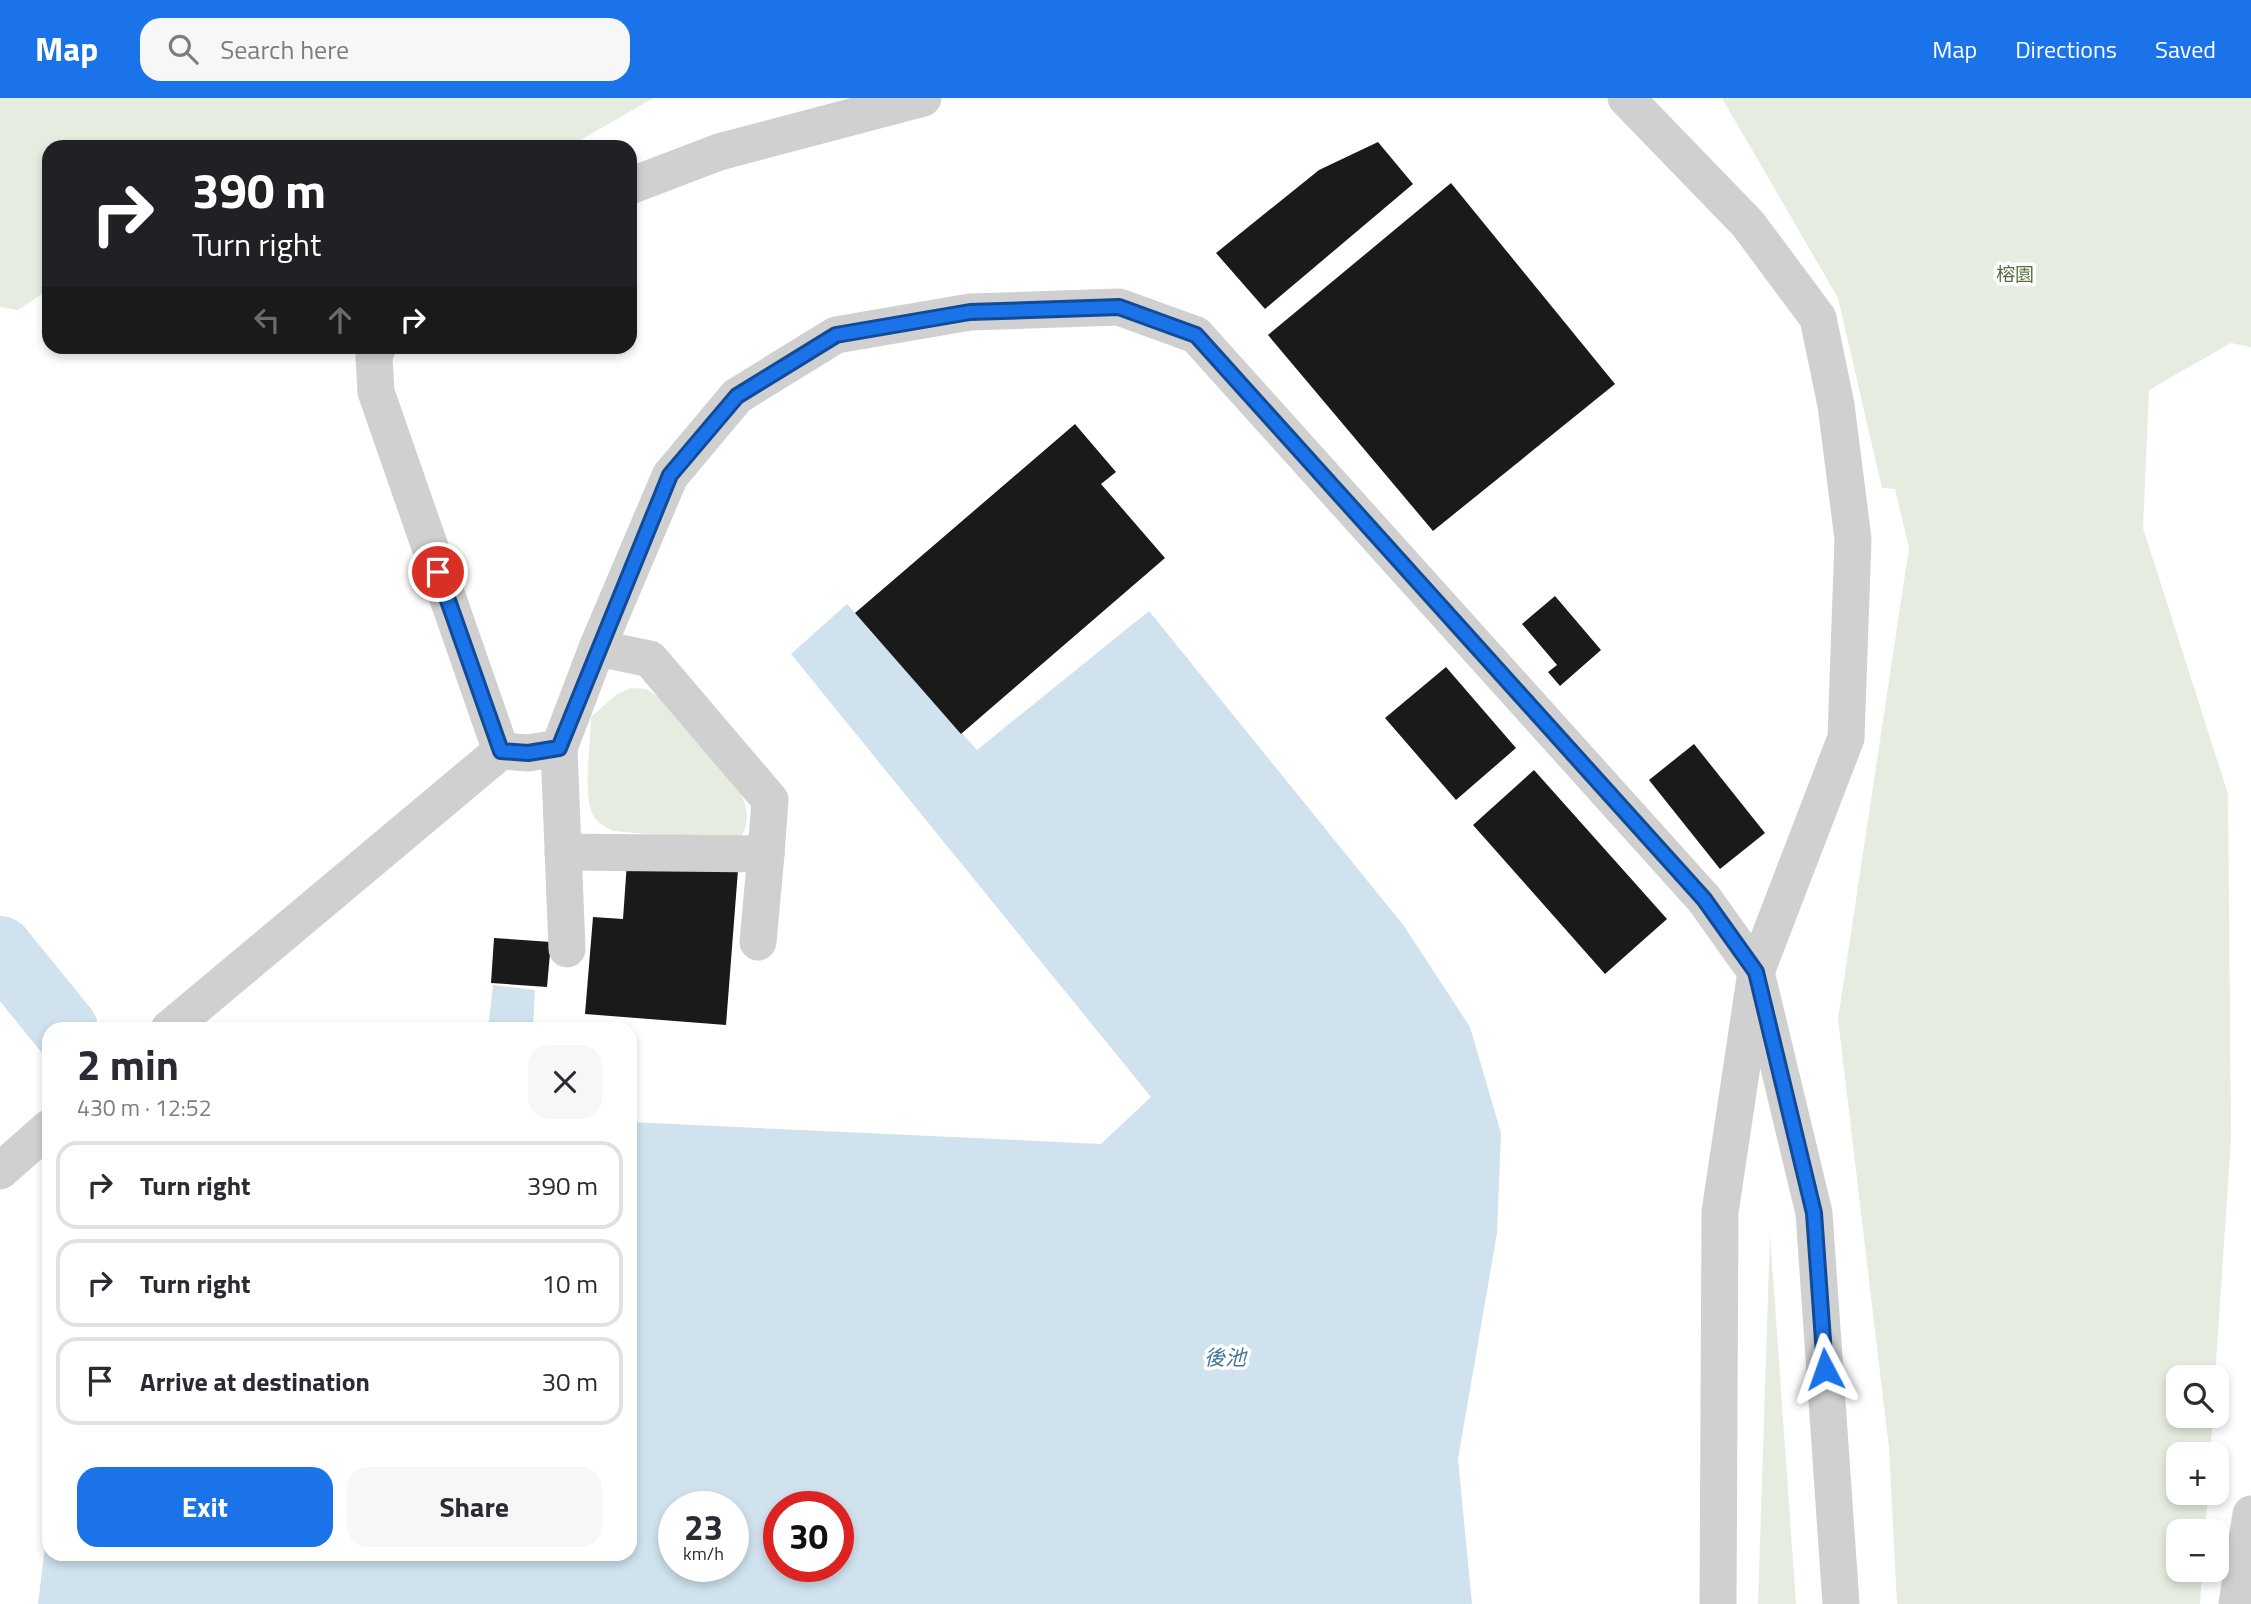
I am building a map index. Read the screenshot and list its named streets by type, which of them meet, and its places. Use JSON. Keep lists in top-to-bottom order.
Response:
{
  "water": ["後池"],
  "parks": ["榕園"],
  "page": {
    "header": "Map",
    "search": "Search here",
    "nav": ["Map", "Directions", "Saved"],
    "turn": ["390 m", "Turn right"],
    "heading": ["2 min", "430 m · 12:52"],
    "list": [
      {
        "name": "Turn right",
        "value": "390 m"
      },
      {
        "name": "Turn right",
        "value": "10 m"
      },
      {
        "name": "Arrive at destination",
        "value": "30 m"
      }
    ],
    "map_buttons": ["+", "−"],
    "buttons": ["Exit", "Share"],
    "speed": "23 km/h",
    "limit": "30"
  }
}
